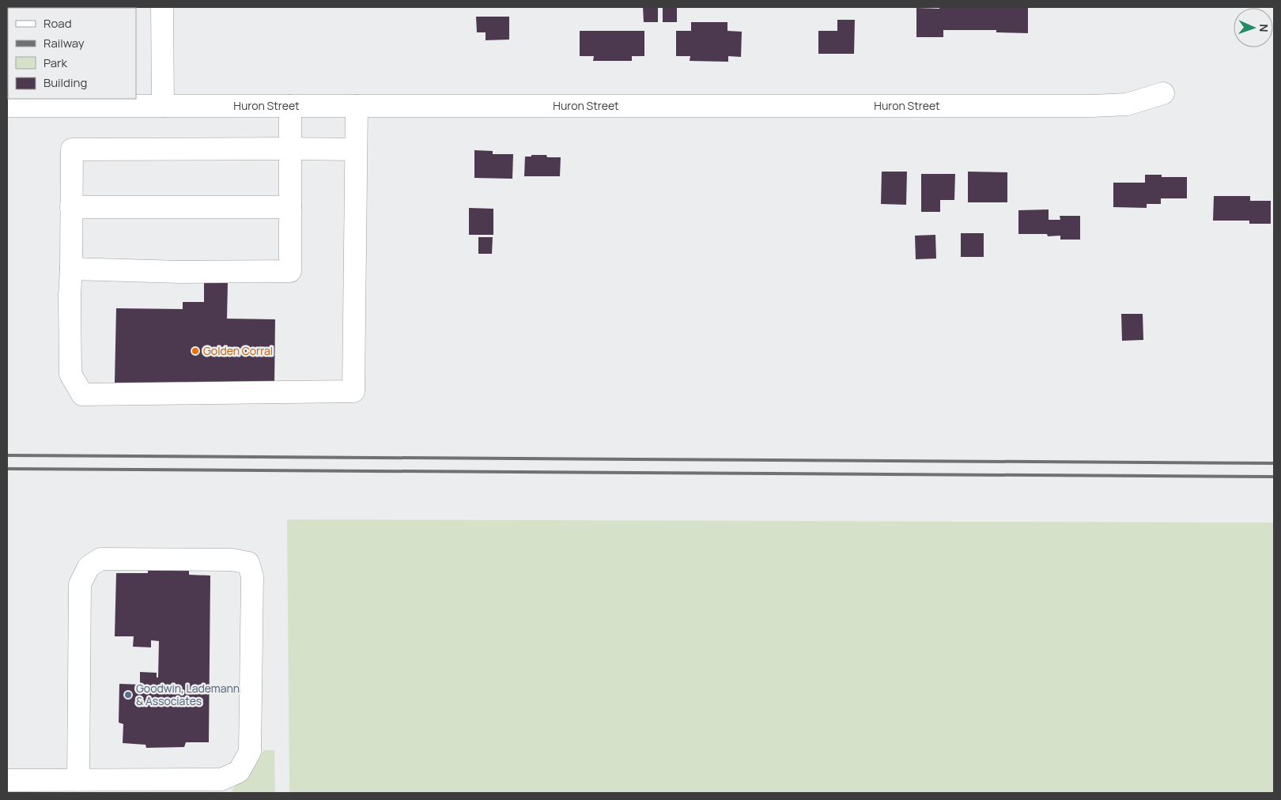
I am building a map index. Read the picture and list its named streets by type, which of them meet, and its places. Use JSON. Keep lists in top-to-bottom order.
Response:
{
  "streets": {
    "street": ["Huron Street"]
  },
  "places": ["Golden Corral", "Goodwin, Lademann & Associates"],
  "legend": [
    "Road",
    "Railway",
    "Park",
    "Building"
  ],
  "north": "right"
}
